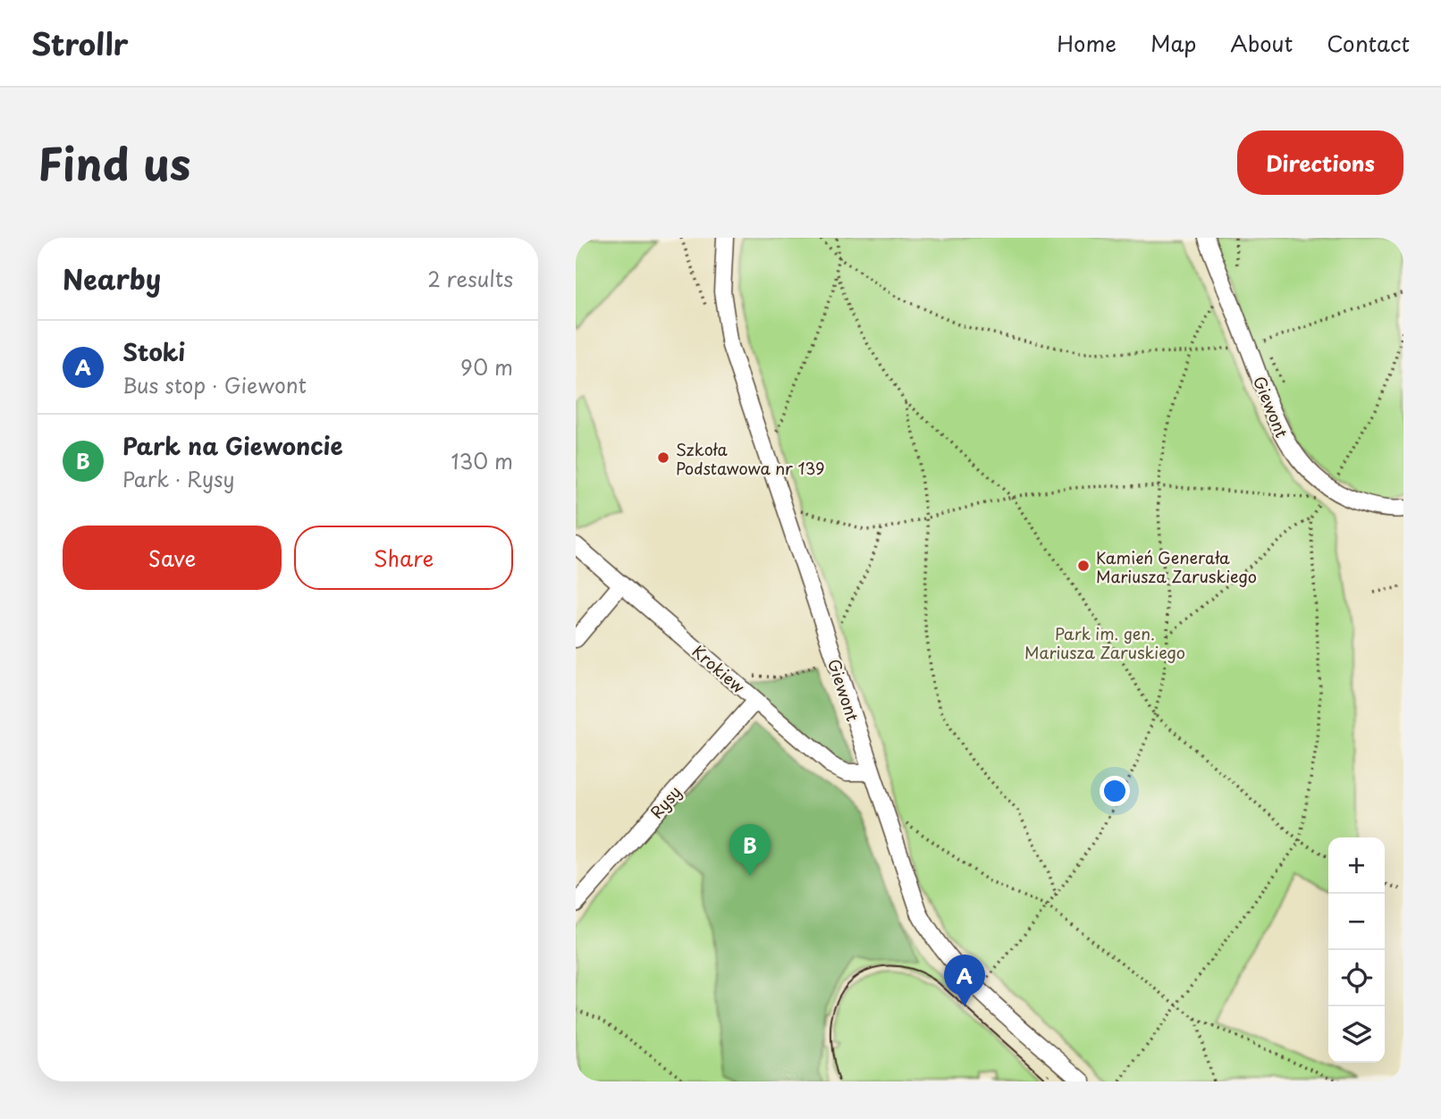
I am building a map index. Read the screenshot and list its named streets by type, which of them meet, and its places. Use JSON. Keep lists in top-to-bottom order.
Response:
{
  "streets": {
    "street": ["Giewont", "Krokiew", "Rysy"]
  },
  "crossings": [
    ["Giewont", "Krokiew"],
    ["Krokiew", "Rysy"]
  ],
  "parks": ["Park im. gen. Mariusza Zaruskiego"],
  "places": ["Szkoła Podstawowa nr 139", "Kamień Generała Mariusza Zaruskiego"],
  "page": {
    "header": "Strollr",
    "nav": [
      "Home",
      "Map",
      "About",
      "Contact"
    ],
    "title": "Find us",
    "buttons": [
      "Directions",
      ["Save", "Share"]
    ],
    "heading": ["Nearby", "2 results"],
    "list": [
      {
        "mark": "A",
        "name": "Stoki",
        "note": "Bus stop · Giewont",
        "value": "90 m"
      },
      {
        "mark": "B",
        "name": "Park na Giewoncie",
        "note": "Park · Rysy",
        "value": "130 m"
      }
    ],
    "pins": ["B", "A"],
    "map_buttons": ["+", "−"]
  }
}
